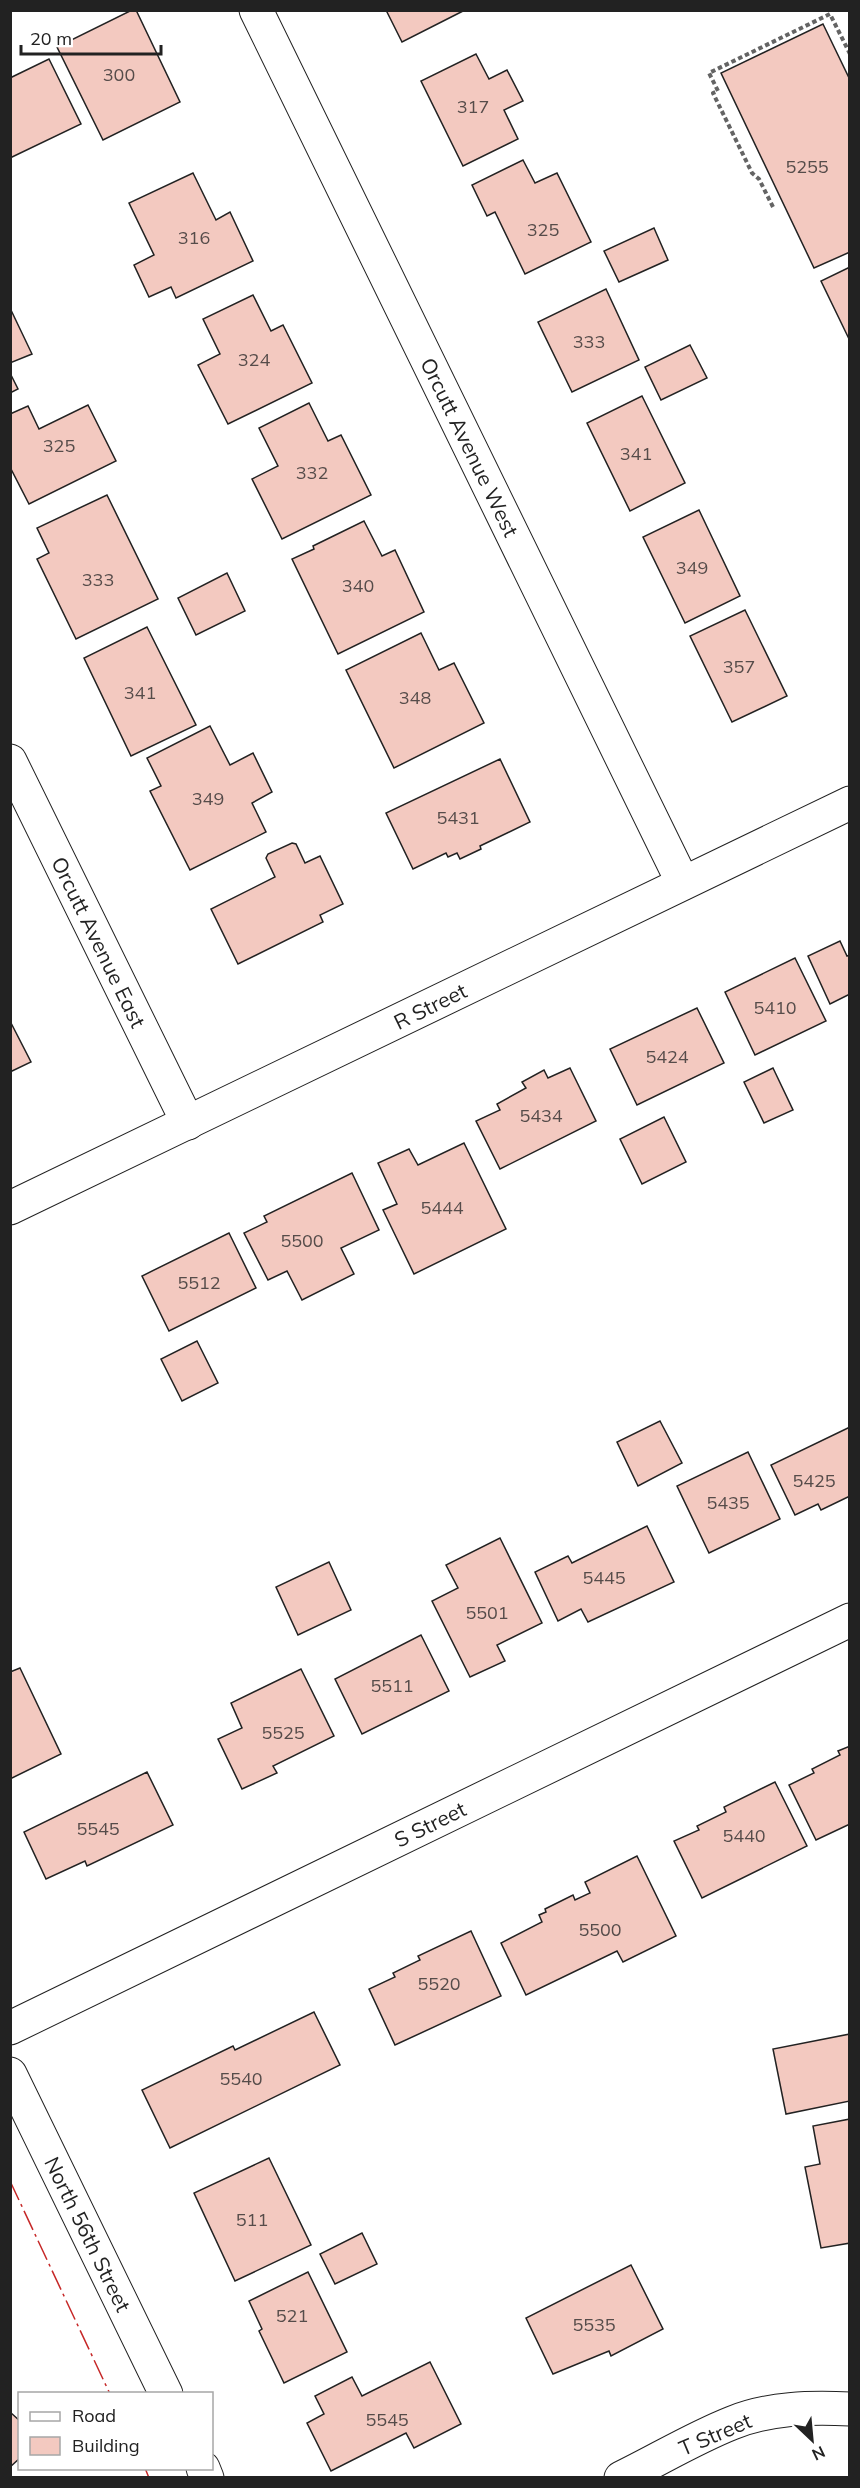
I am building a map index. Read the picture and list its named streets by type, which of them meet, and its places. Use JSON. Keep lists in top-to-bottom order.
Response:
{
  "streets": {
    "street": [
      "Orcutt Avenue West",
      "Orcutt Avenue East",
      "R Street",
      "S Street",
      "North 56th Street",
      "T Street"
    ]
  },
  "crossings": [
    ["Orcutt Avenue West", "R Street"],
    ["Orcutt Avenue East", "R Street"]
  ],
  "house_numbers": [
    "300",
    "317",
    "5255",
    "325",
    "316",
    "333",
    "324",
    "325",
    "341",
    "332",
    "349",
    "333",
    "340",
    "357",
    "341",
    "348",
    "349",
    "5431",
    "5410",
    "5424",
    "5434",
    "5444",
    "5500",
    "5512",
    "5425",
    "5435",
    "5445",
    "5501",
    "5511",
    "5525",
    "5545",
    "5440",
    "5500",
    "5520",
    "5540",
    "511",
    "521",
    "5535",
    "5545"
  ],
  "legend": ["Road", "Building"],
  "scale_bar": "20 m",
  "north": "bottom right"
}
